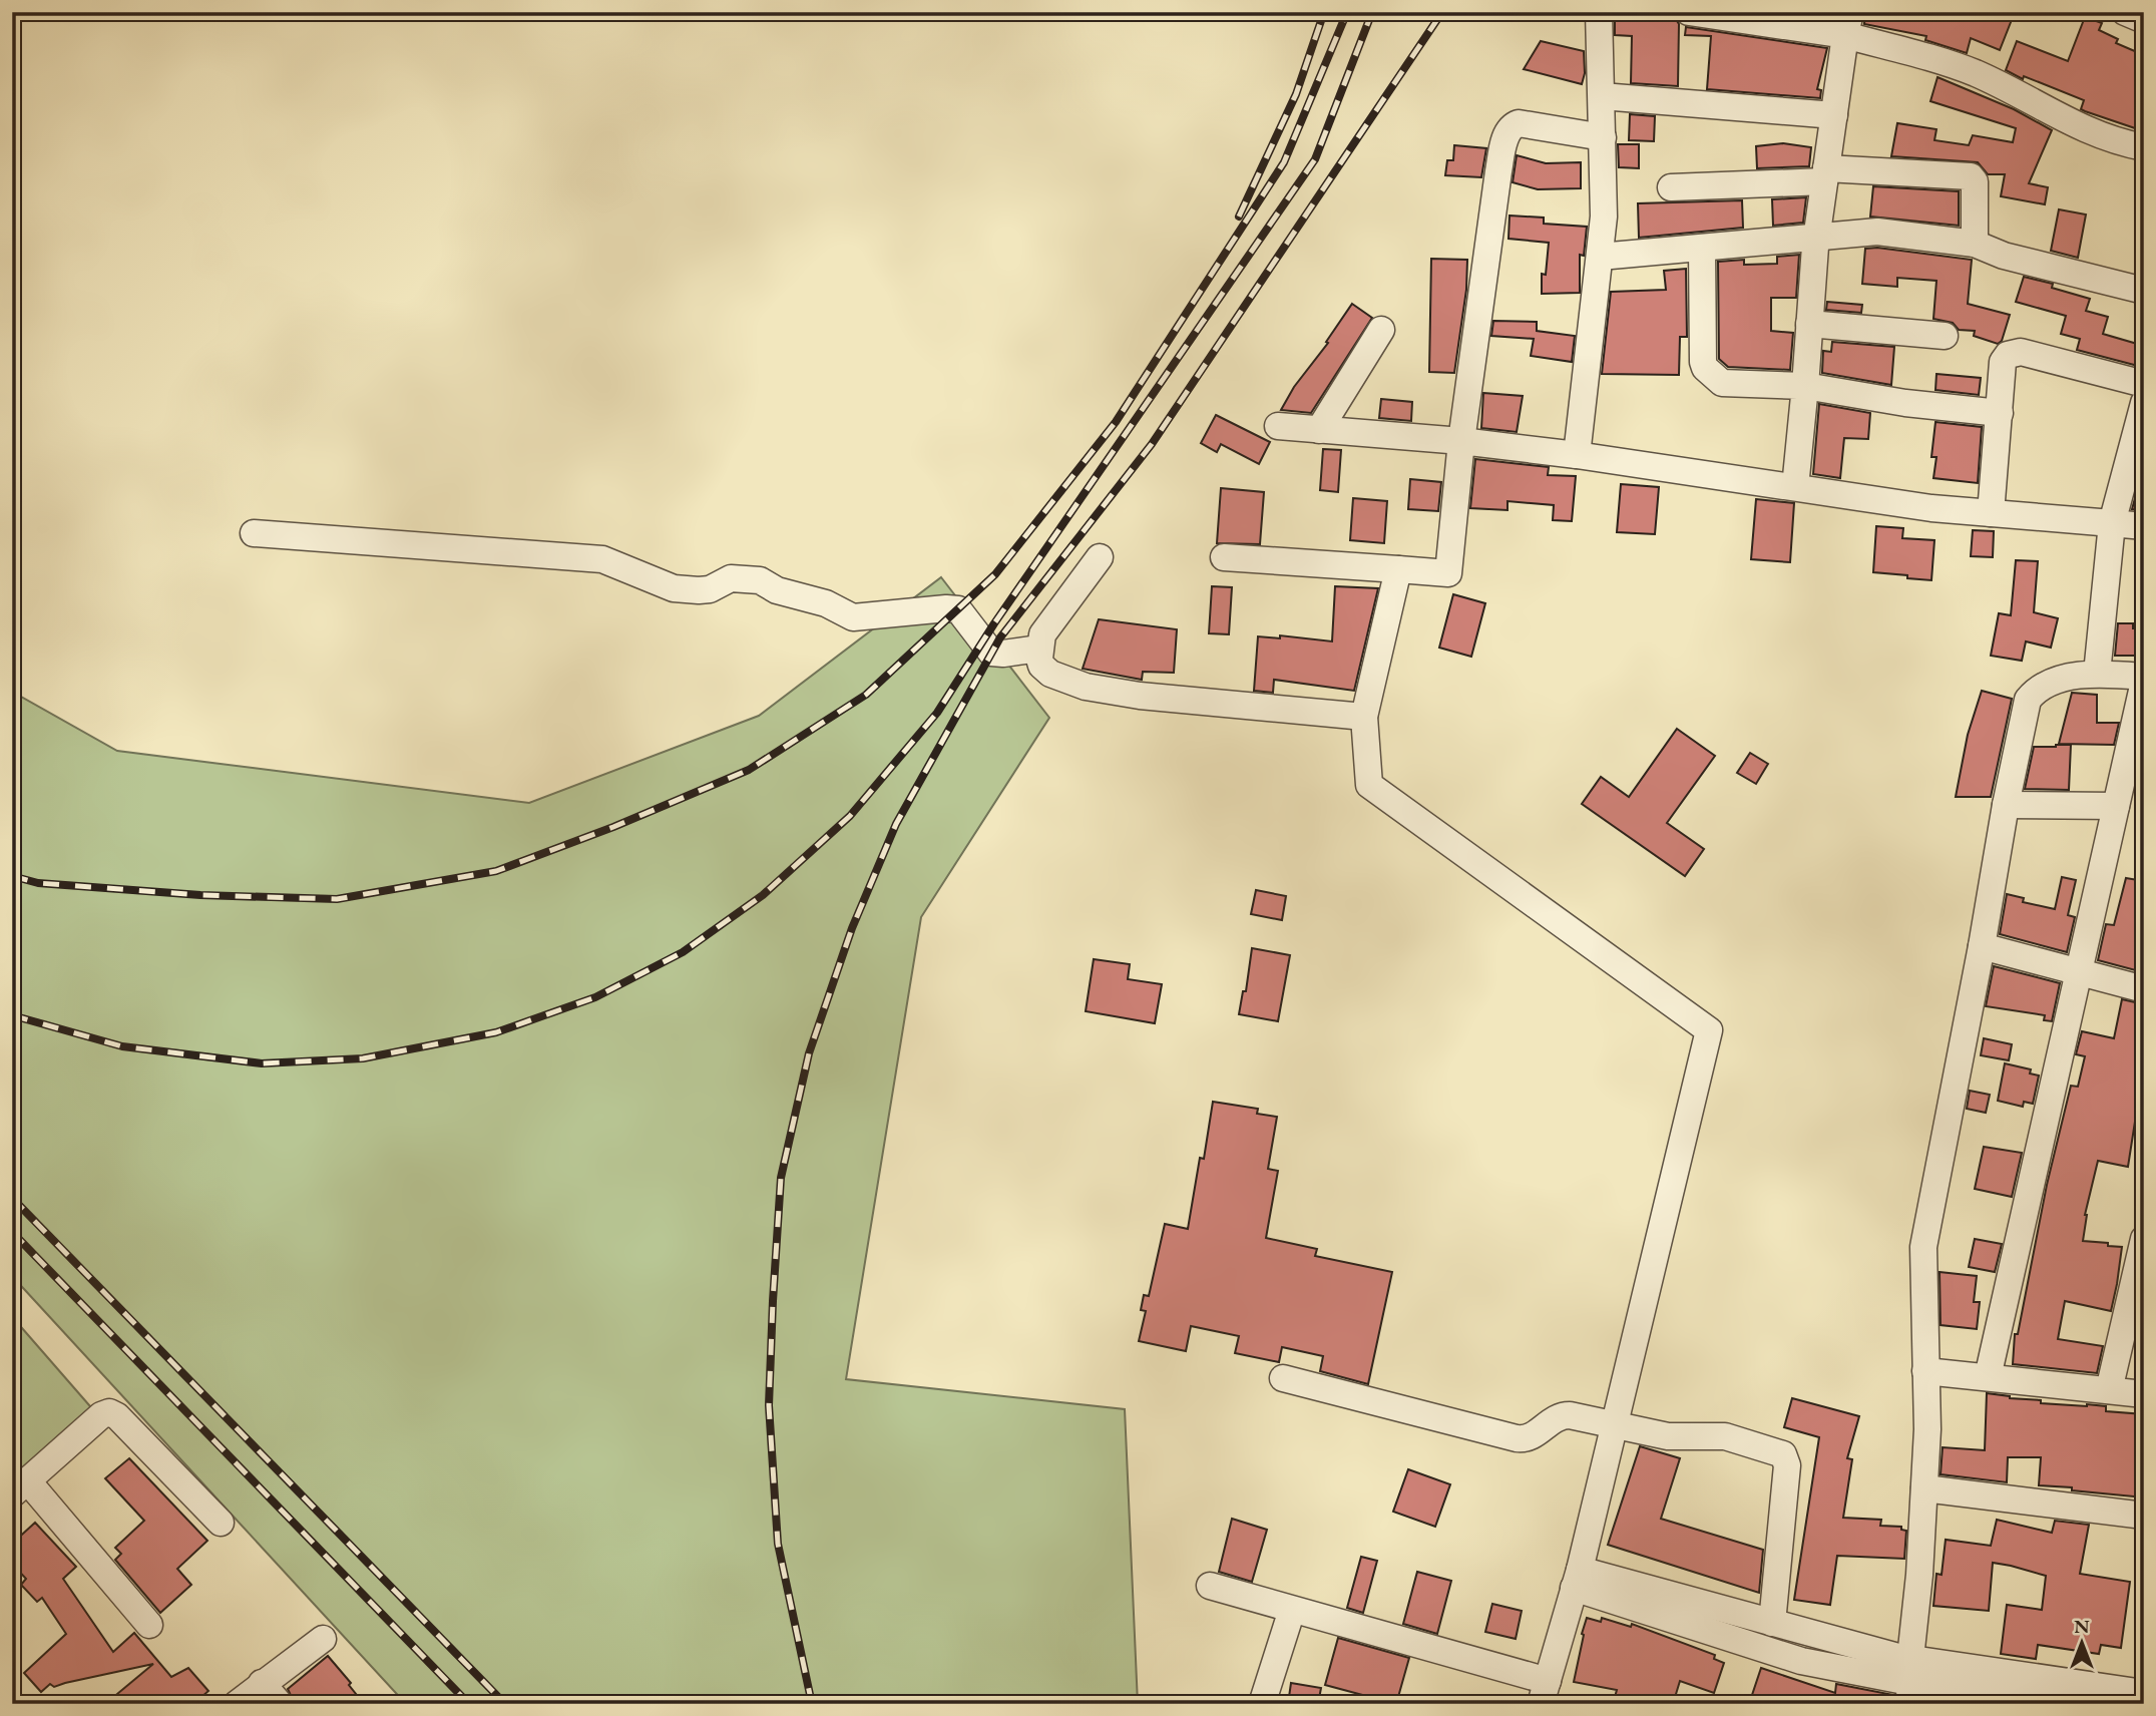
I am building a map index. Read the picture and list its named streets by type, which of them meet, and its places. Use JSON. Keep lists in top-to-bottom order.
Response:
{
  "north": "top"
}
